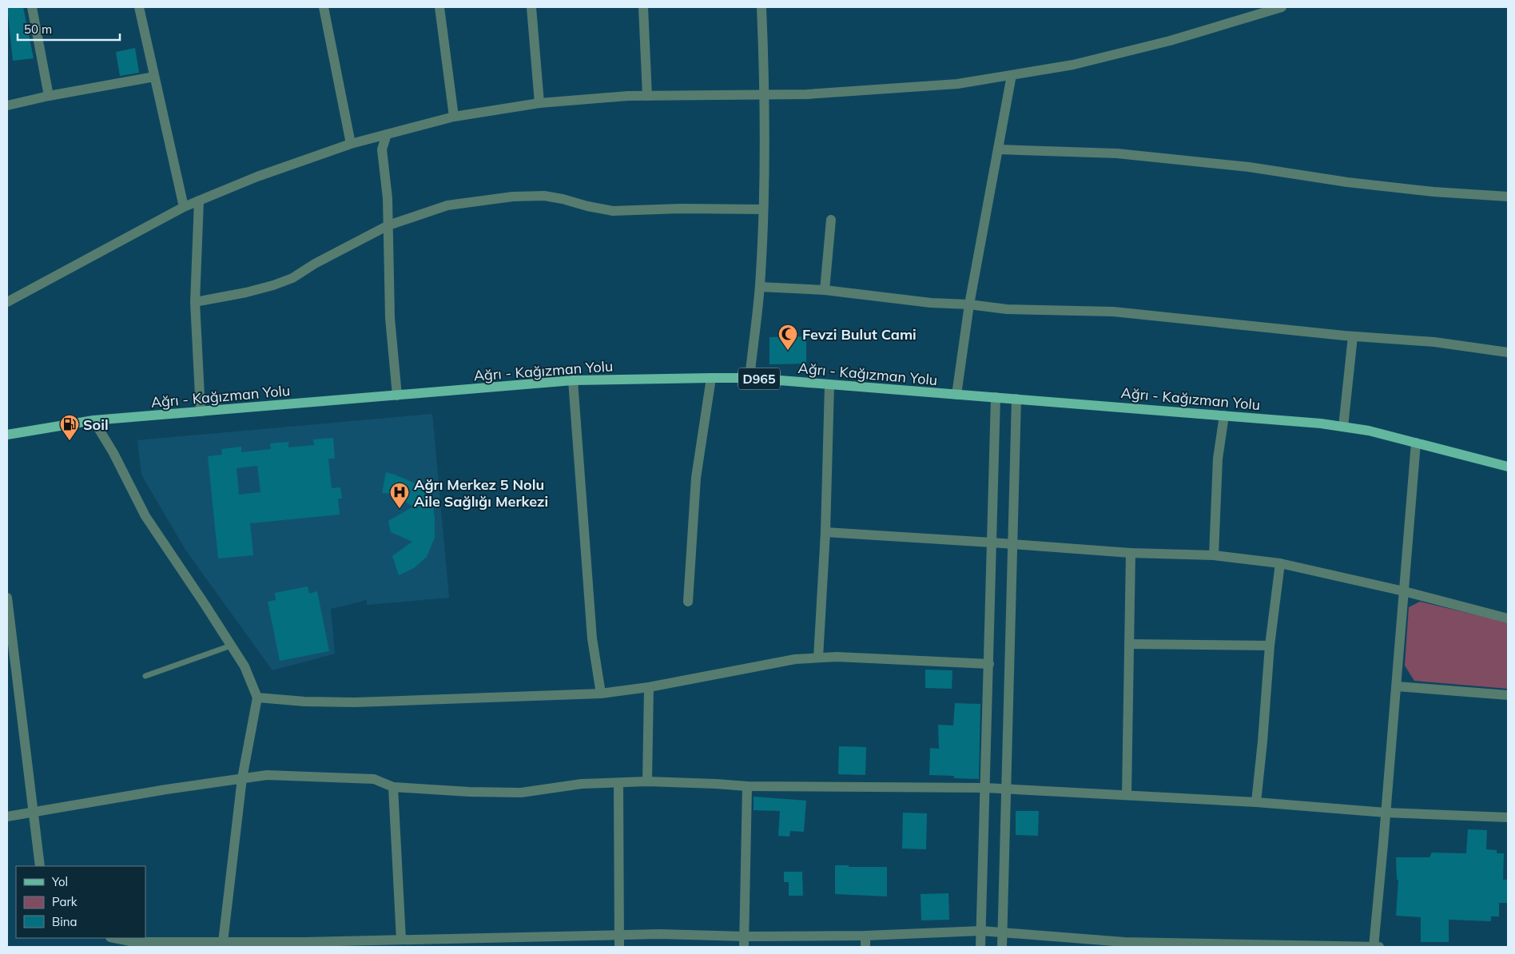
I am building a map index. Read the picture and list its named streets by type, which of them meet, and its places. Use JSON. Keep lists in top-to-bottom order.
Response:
{
  "streets": {
    "main road": ["Ağrı - Kağızman Yolu", "D965"]
  },
  "places": {
    "mosque": ["Fevzi Bulut Cami"],
    "fuel station": ["Soil"],
    "hospital": ["Ağrı Merkez 5 Nolu Aile Sağlığı Merkezi"]
  },
  "legend": ["Yol", "Park", "Bina"],
  "scale_bar": "50 m"
}
